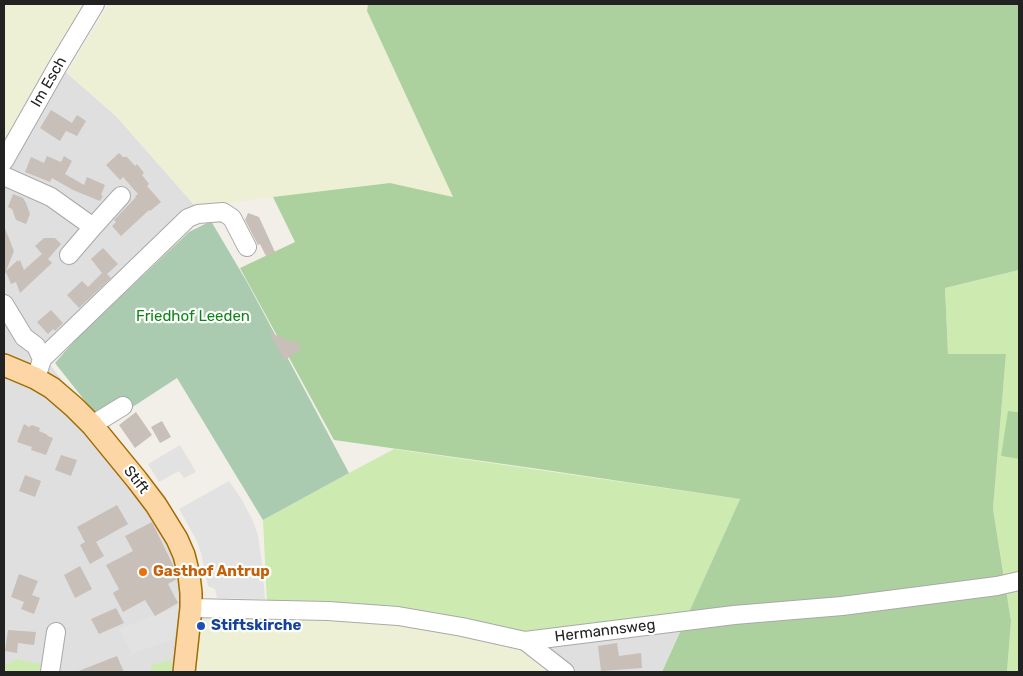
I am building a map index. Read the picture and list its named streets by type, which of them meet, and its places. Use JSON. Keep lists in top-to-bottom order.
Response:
{
  "streets": {
    "main road": ["Stift"],
    "street": ["Im Esch", "Hermannsweg"]
  },
  "crossings": [
    ["Stift", "Hermannsweg"]
  ],
  "parks": ["Friedhof Leeden"],
  "places": ["Gasthof Antrup", "Stiftskirche"]
}
